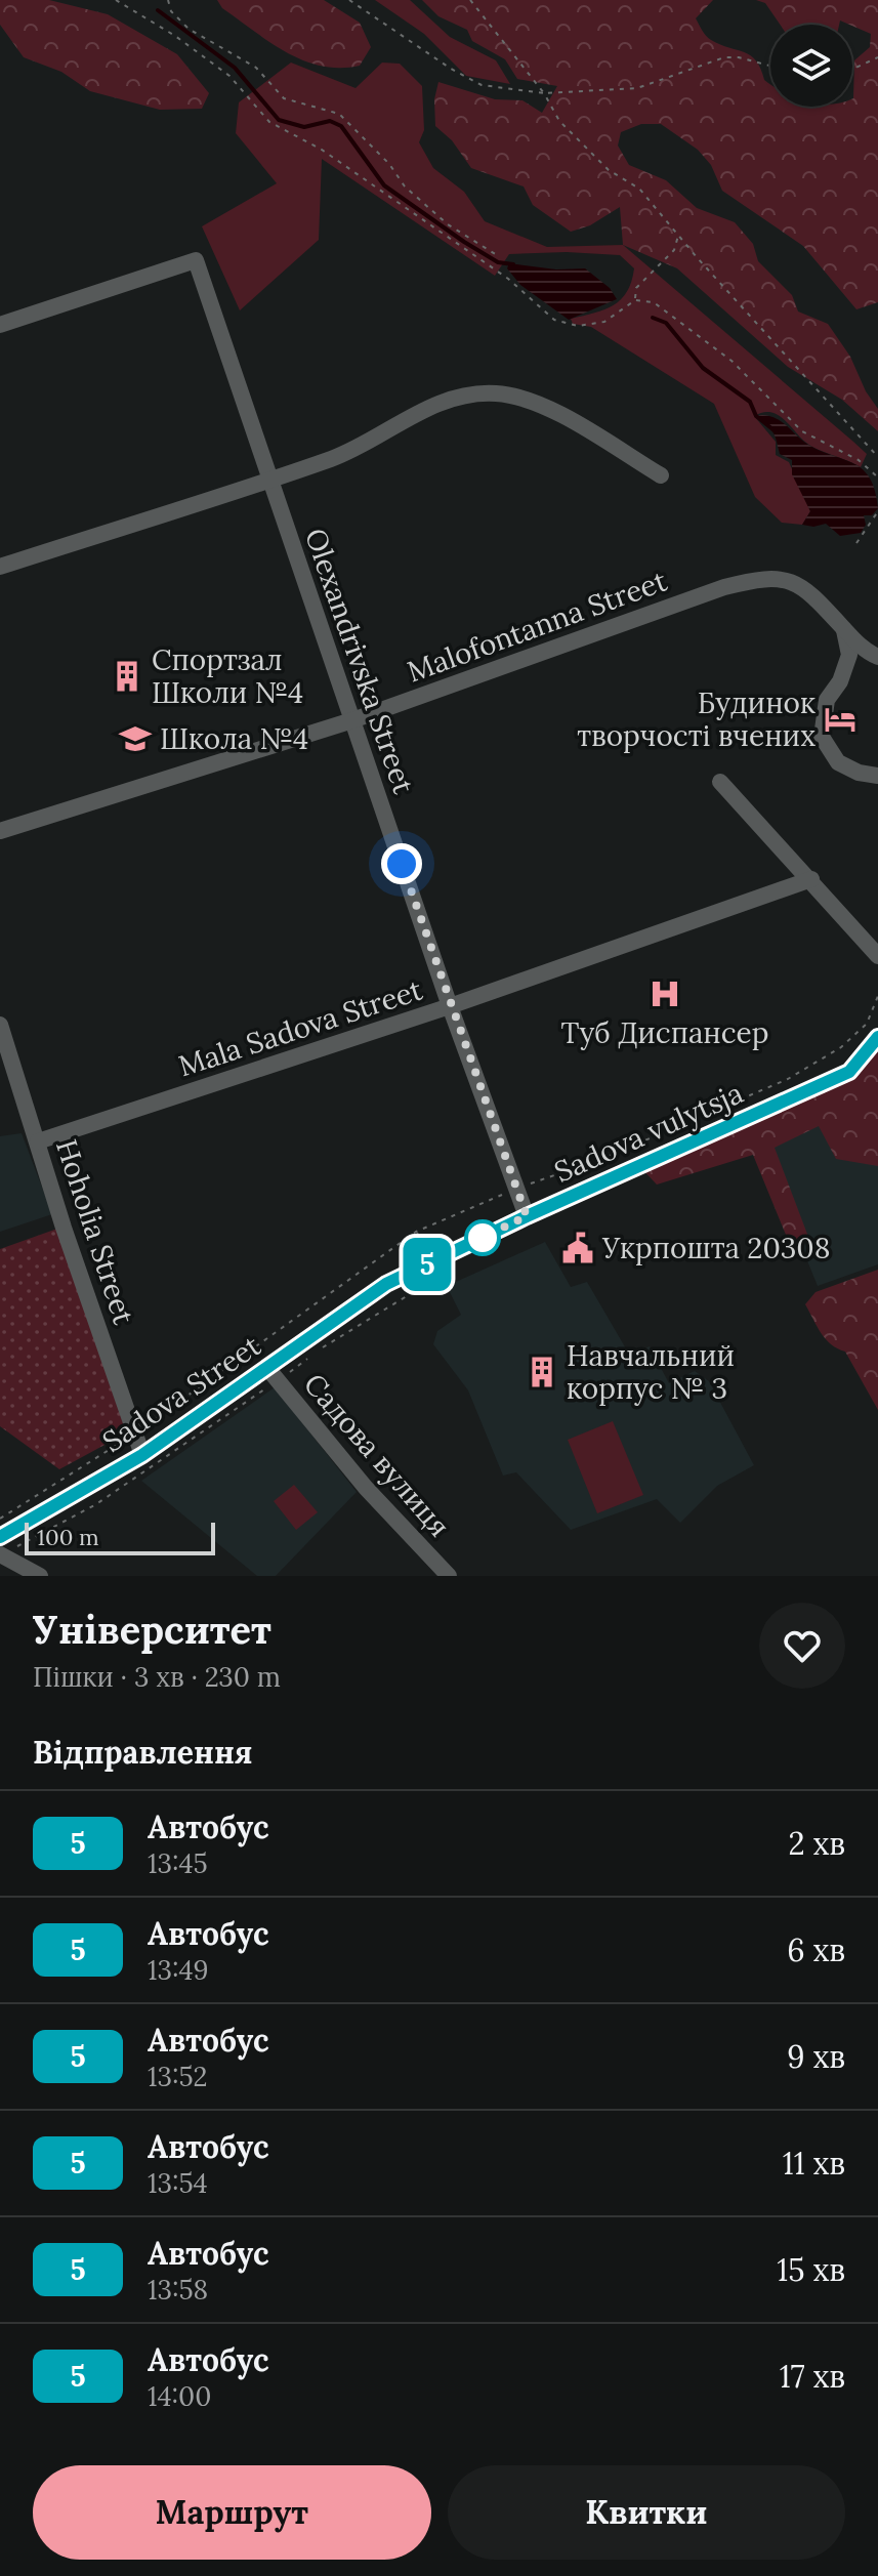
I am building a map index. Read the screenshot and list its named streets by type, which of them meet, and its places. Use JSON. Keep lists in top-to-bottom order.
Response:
{
  "streets": {
    "street": [
      "Malofontanna Street",
      "Olexandrivska Street",
      "Mala Sadova Street",
      "Sadova vulytsja",
      "Hoholia Street",
      "Sadova Street",
      "Садова вулиця"
    ]
  },
  "crossings": [
    ["Malofontanna Street", "Olexandrivska Street"],
    ["Olexandrivska Street", "Mala Sadova Street"],
    ["Olexandrivska Street", "Sadova vulytsja"],
    ["Mala Sadova Street", "Hoholia Street"],
    ["Sadova vulytsja", "Sadova Street"],
    ["Sadova vulytsja", "Садова вулиця"],
    ["Hoholia Street", "Sadova Street"],
    ["Sadova Street", "Садова вулиця"]
  ],
  "places": {
    "building": ["Спортзал Школи №4", "Навчальний корпус № 3"],
    "hotel": ["Будинок творчості вчених"],
    "school or university": ["Школа №4"],
    "hospital": ["Туб Диспансер"],
    "public building": ["Укрпошта 20308"]
  },
  "lines": ["bus line 5"],
  "scale_bar": "100 m",
  "page": {
    "on_map": "5",
    "scale": "100 m",
    "heading": [
      ["Університет", "Пішки · 3 хв · 230 m"],
      "Відправлення"
    ],
    "list": [
      {
        "mark": "5",
        "name": "Автобус",
        "note": "13:45",
        "value": "2 хв"
      },
      {
        "mark": "5",
        "name": "Автобус",
        "note": "13:49",
        "value": "6 хв"
      },
      {
        "mark": "5",
        "name": "Автобус",
        "note": "13:52",
        "value": "9 хв"
      },
      {
        "mark": "5",
        "name": "Автобус",
        "note": "13:54",
        "value": "11 хв"
      },
      {
        "mark": "5",
        "name": "Автобус",
        "note": "13:58",
        "value": "15 хв"
      },
      {
        "mark": "5",
        "name": "Автобус",
        "note": "14:00",
        "value": "17 хв"
      }
    ],
    "buttons": ["Маршрут", "Квитки"]
  }
}
